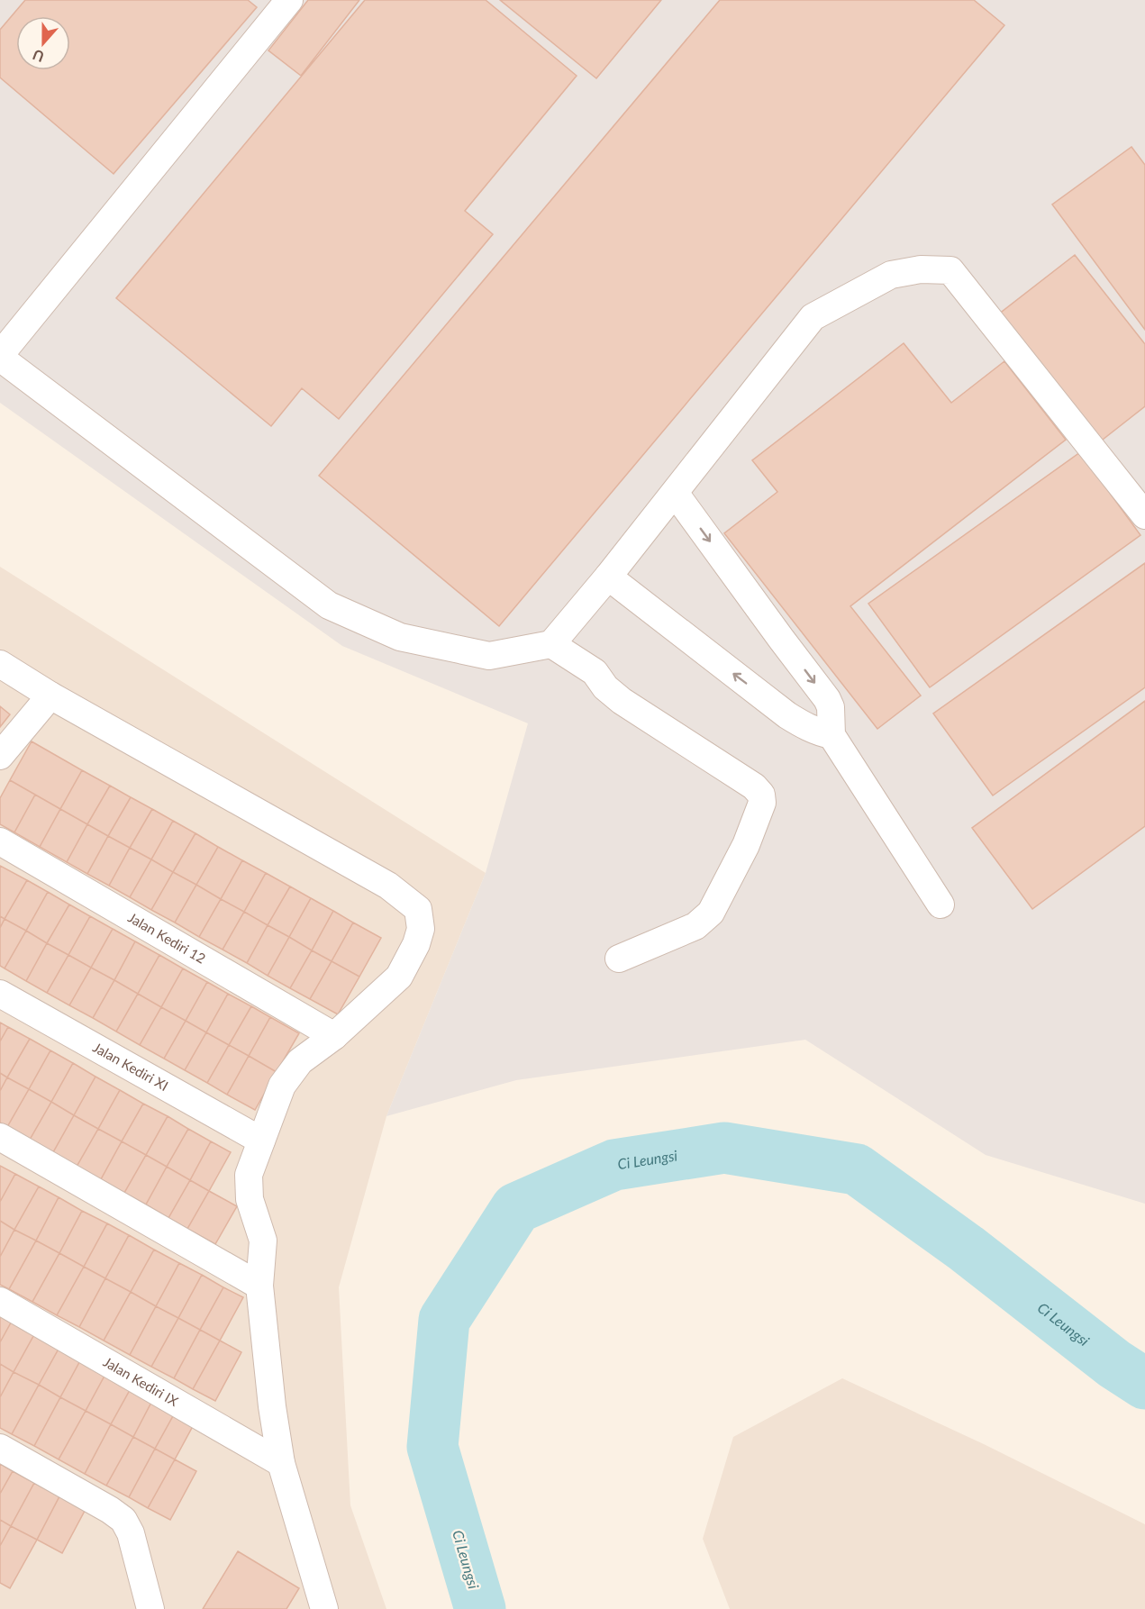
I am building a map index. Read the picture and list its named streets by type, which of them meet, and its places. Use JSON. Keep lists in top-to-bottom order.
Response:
{
  "streets": {
    "street": ["Jalan Kediri 12", "Jalan Kediri XI", "Jalan Kediri IX"]
  },
  "water": ["Ci Leungsi"],
  "north": "bottom"
}
